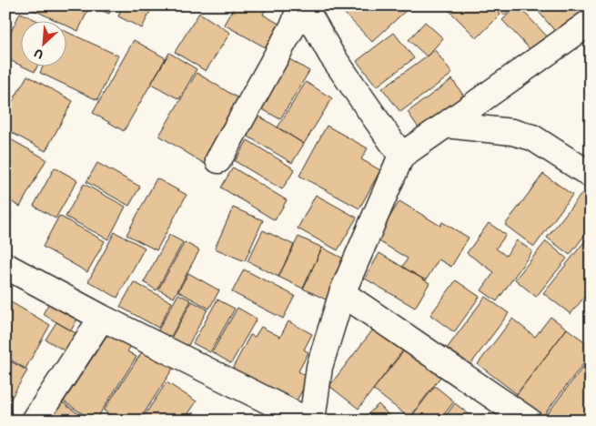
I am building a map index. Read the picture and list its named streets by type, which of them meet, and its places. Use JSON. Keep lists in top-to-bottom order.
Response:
{
  "north": "bottom left"
}
